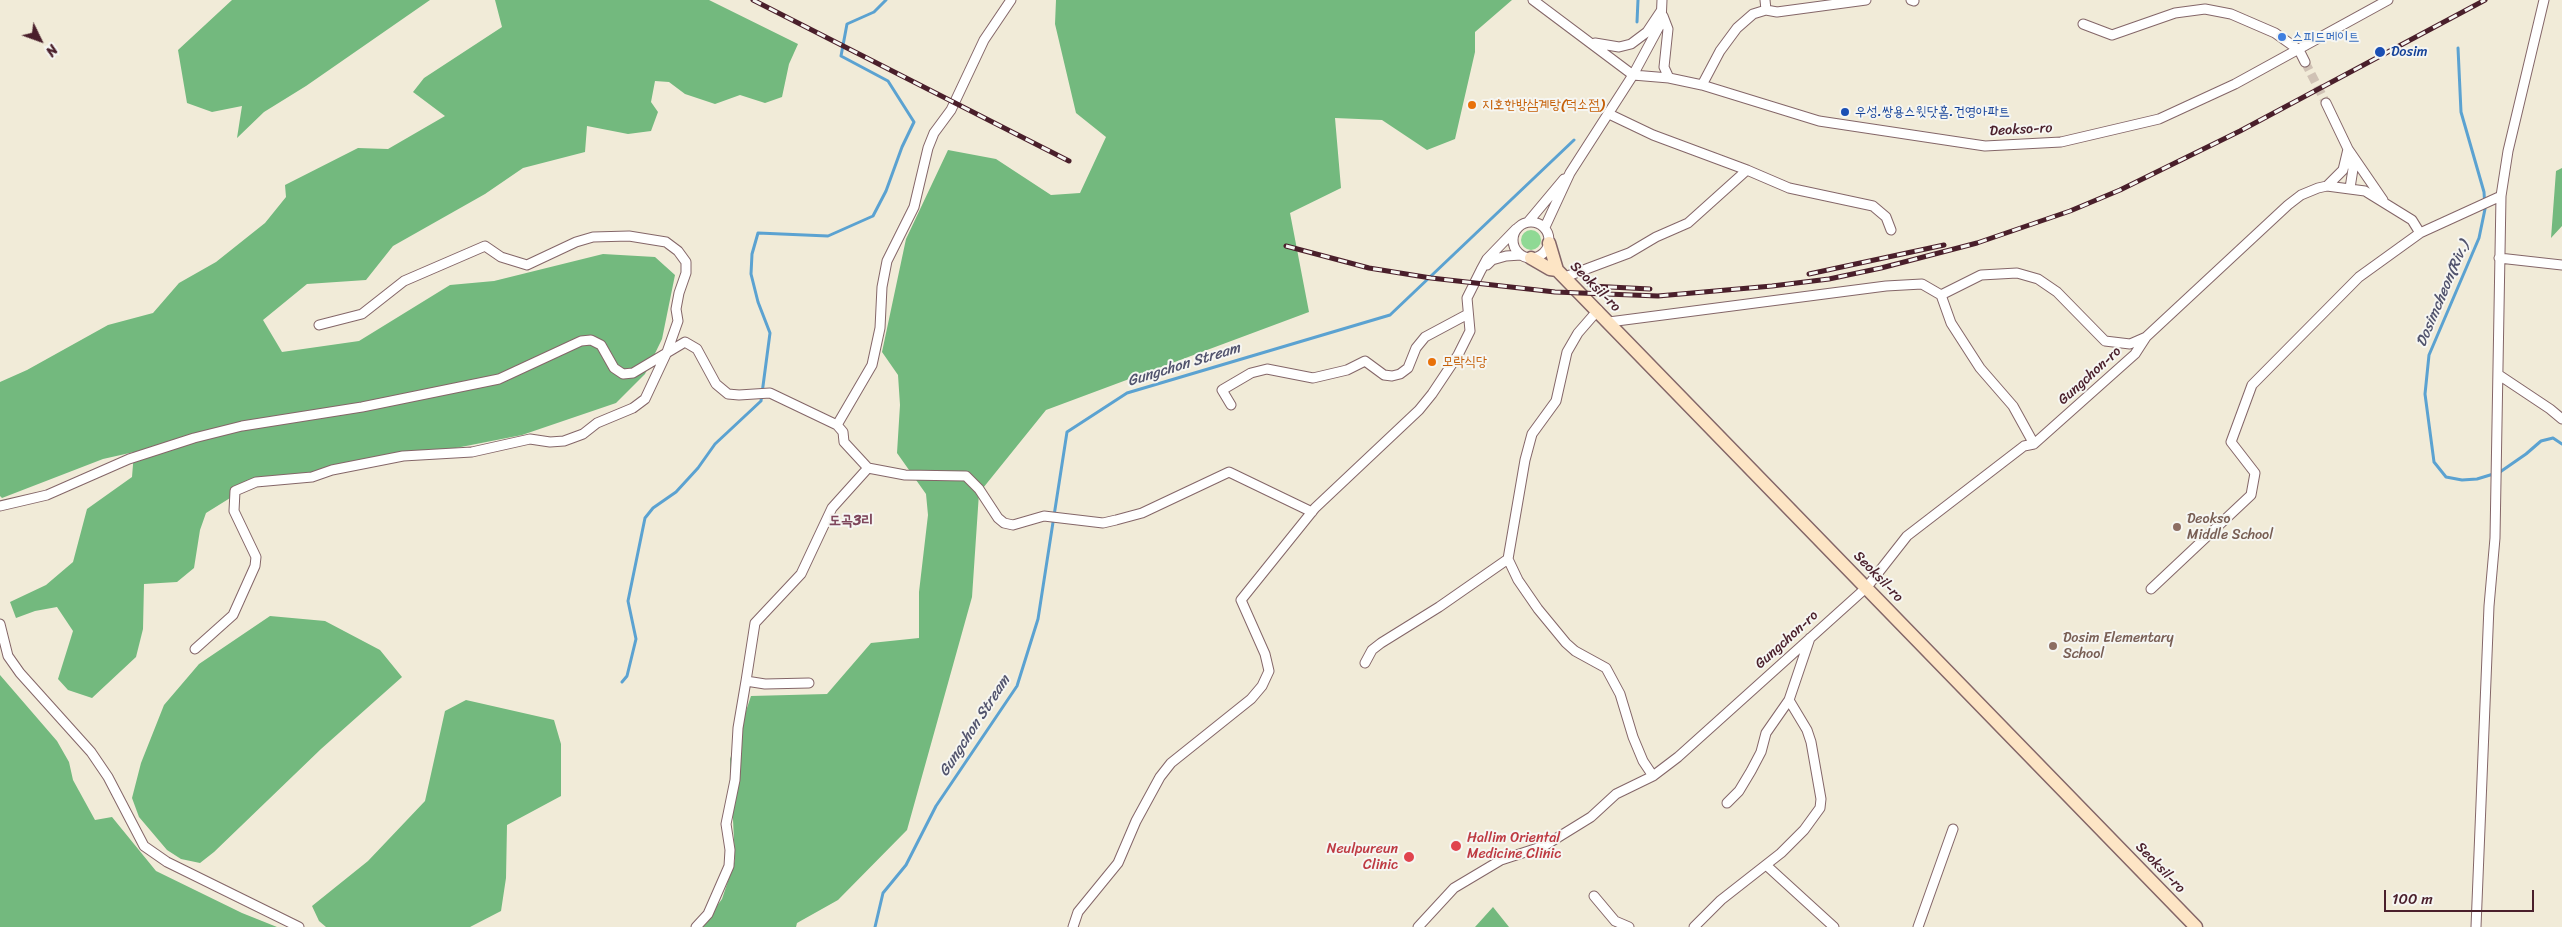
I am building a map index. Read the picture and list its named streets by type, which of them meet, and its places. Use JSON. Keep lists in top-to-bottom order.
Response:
{
  "streets": {
    "street": ["Deokso-ro", "Seoksil-ro", "Gungchon-ro"]
  },
  "crossings": [
    ["Seoksil-ro", "Gungchon-ro"]
  ],
  "districts": ["도곡3리"],
  "water": ["Dosimcheon(Riv.)", "Gungchon Stream"],
  "places": [
    "스피드메이트",
    "Dosim",
    "지호한방삼계탕(덕소점)",
    "우성.쌍용스윗닷홈.건영아파트",
    "모락식당",
    "Deokso Middle School",
    "Dosim Elementary School",
    "Hallim Oriental Medicine Clinic",
    "Neulpureun Clinic"
  ],
  "scale_bar": "100 m",
  "north": "bottom right"
}
